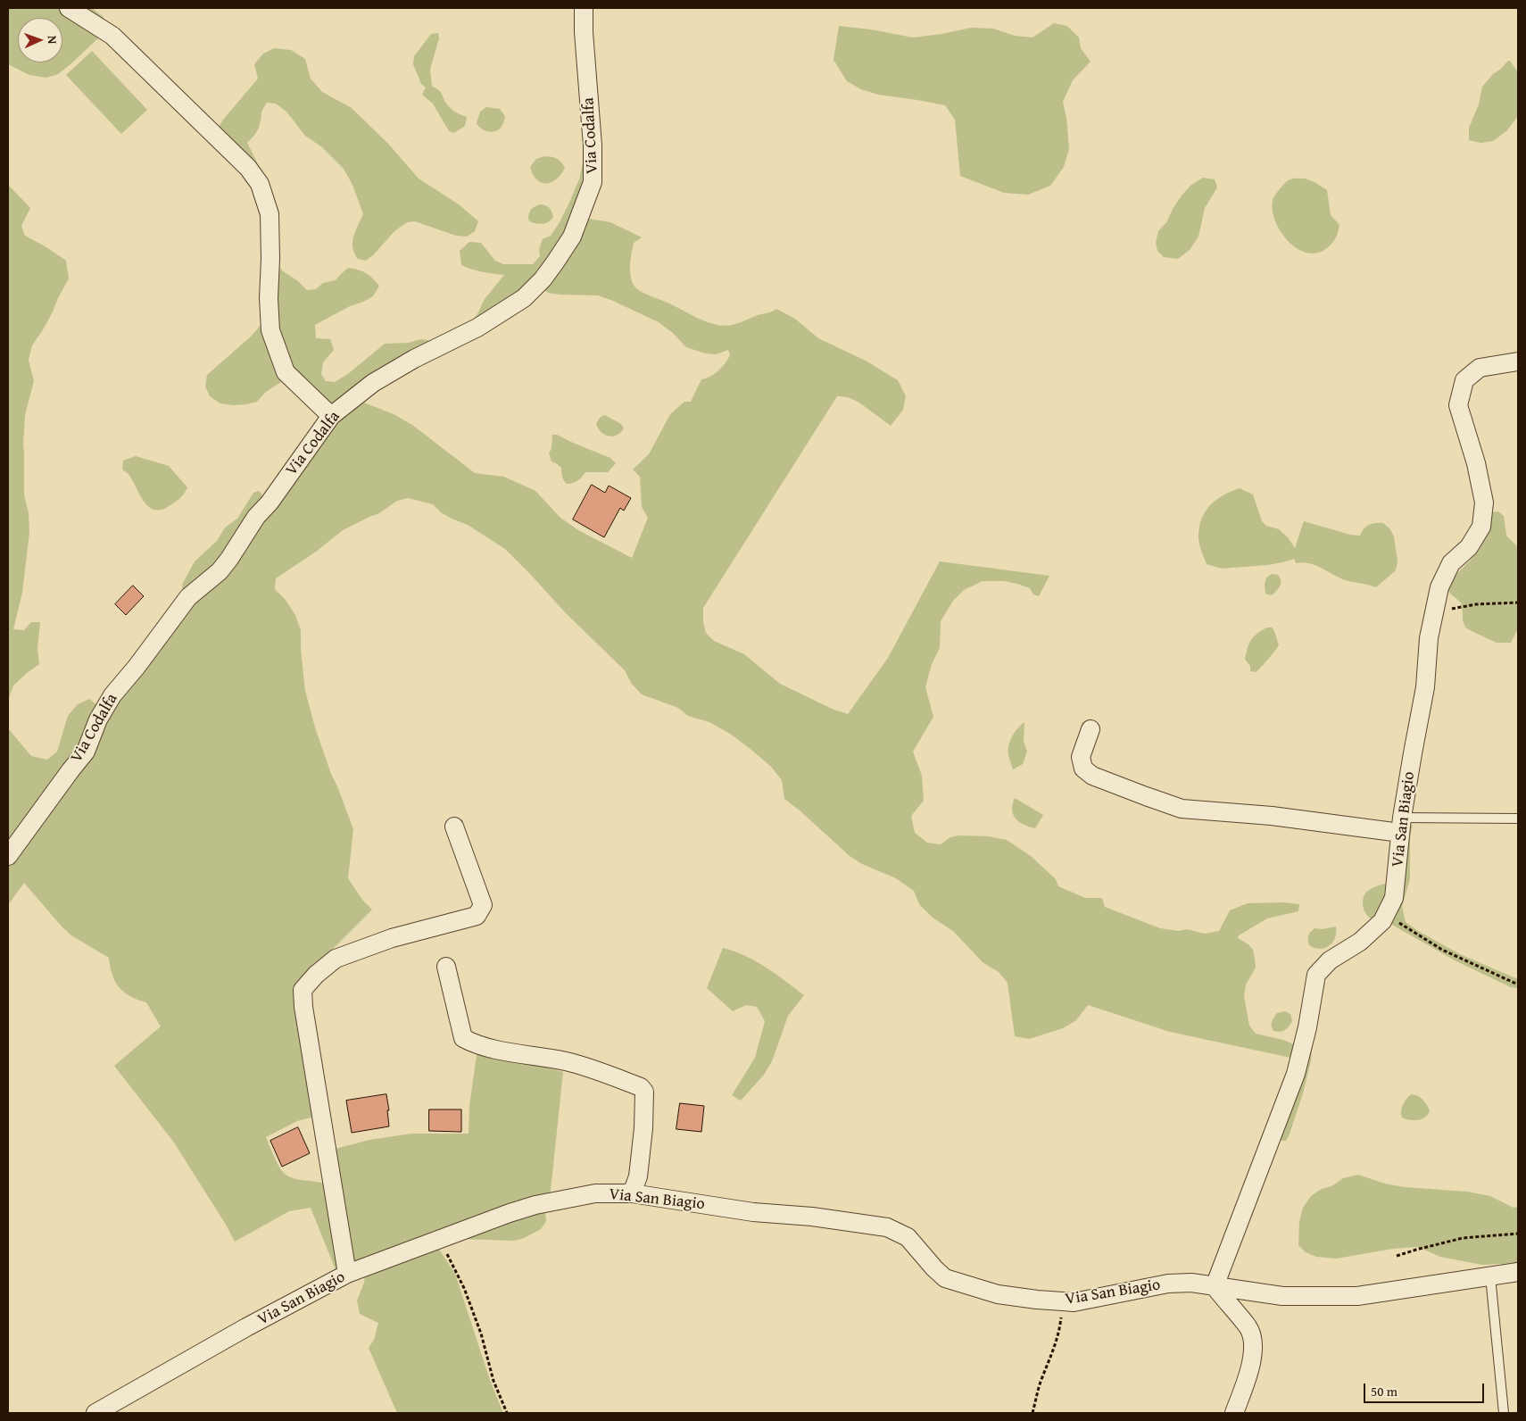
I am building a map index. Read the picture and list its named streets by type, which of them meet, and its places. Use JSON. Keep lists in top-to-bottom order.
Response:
{
  "streets": {
    "street": ["Via Codalfa", "Via San Biagio"]
  },
  "scale_bar": "50 m",
  "north": "right"
}
